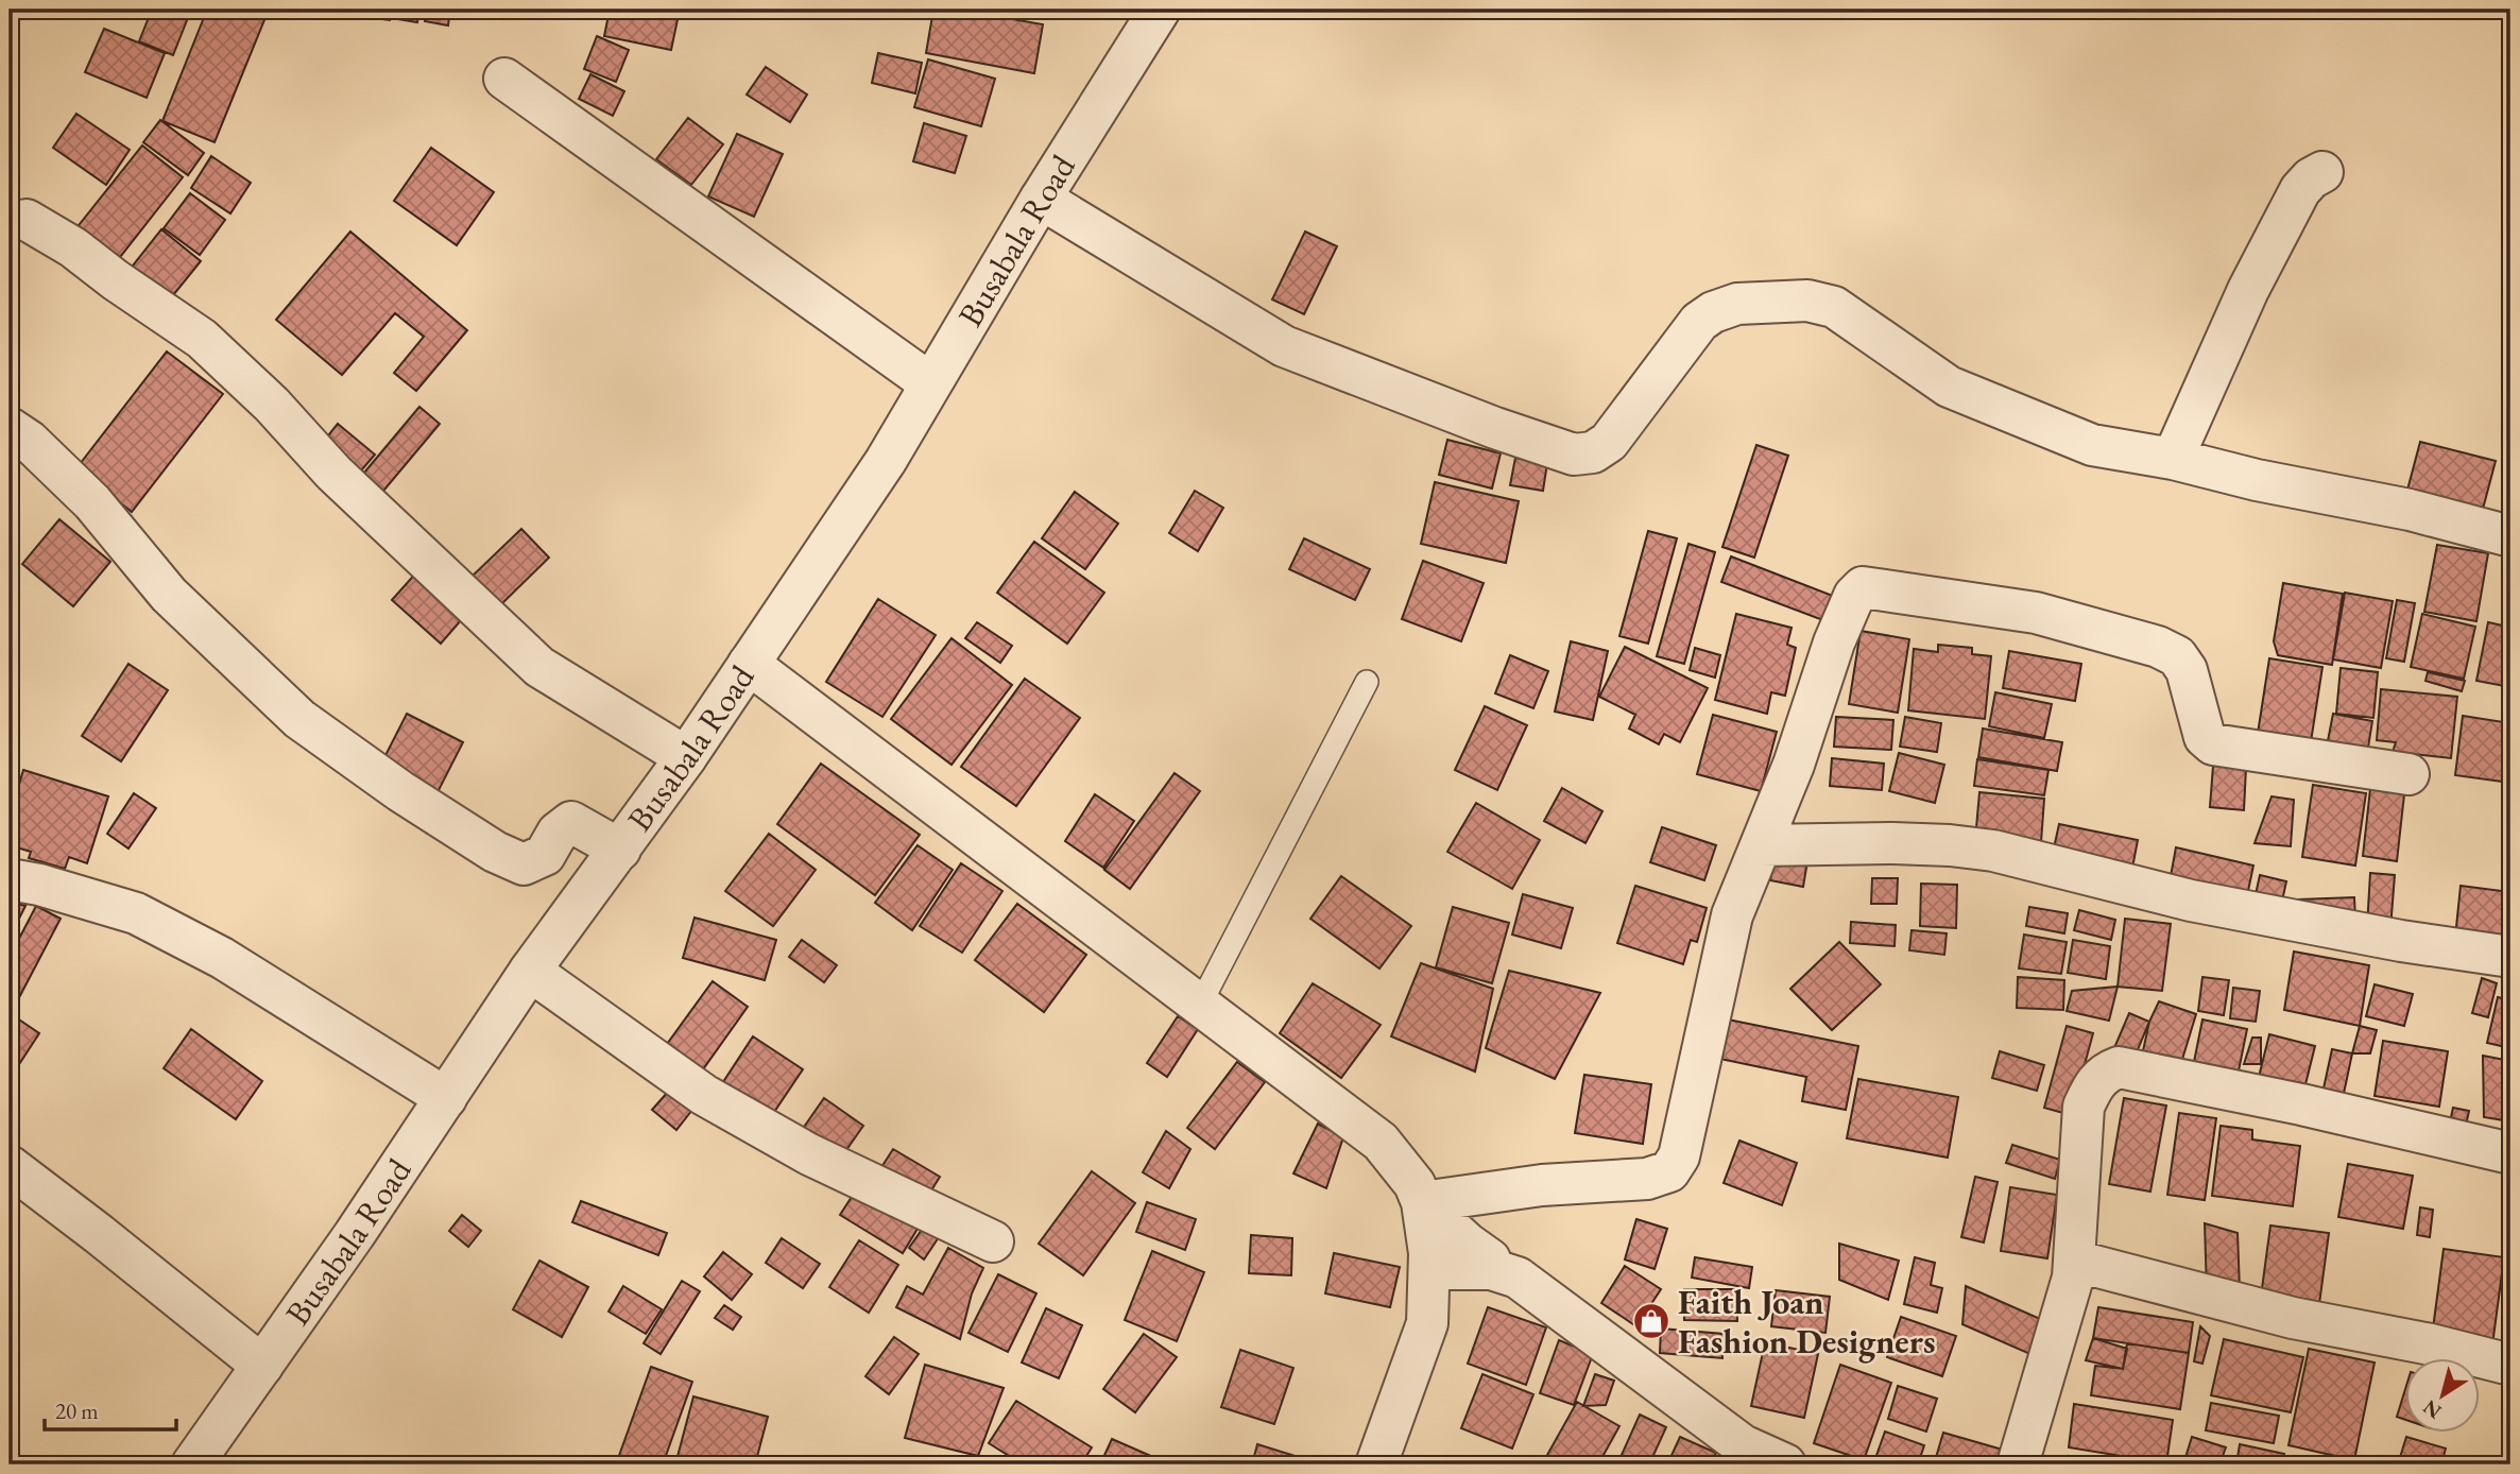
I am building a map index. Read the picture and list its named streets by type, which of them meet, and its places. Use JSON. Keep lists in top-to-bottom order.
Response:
{
  "streets": {
    "street": ["Busabala Road"]
  },
  "places": {
    "shop": ["Faith Joan Fashion Designers"]
  },
  "scale_bar": "20 m",
  "north": "bottom left"
}
